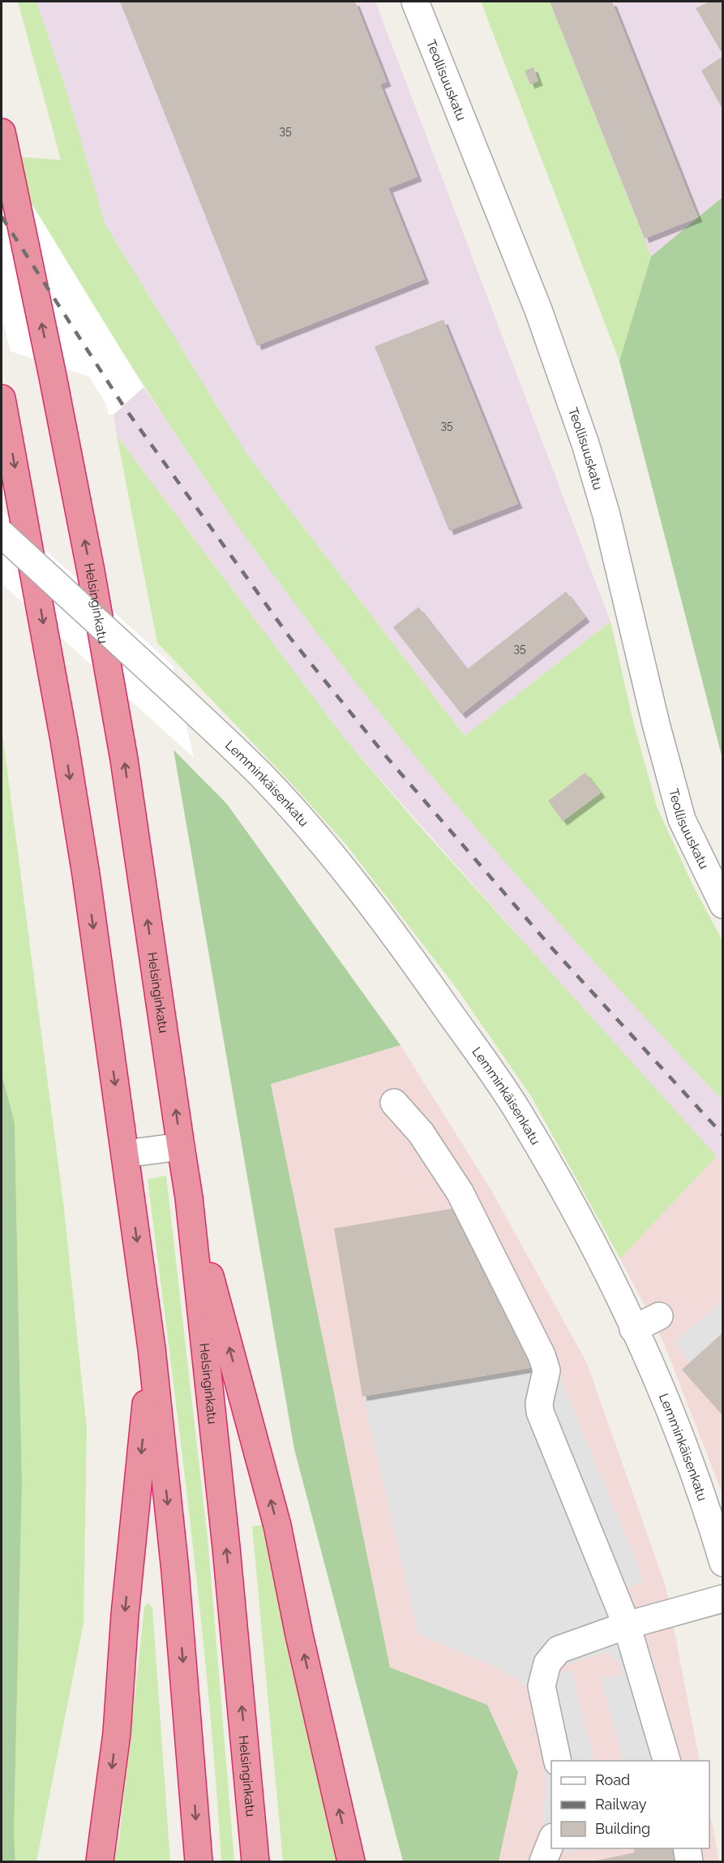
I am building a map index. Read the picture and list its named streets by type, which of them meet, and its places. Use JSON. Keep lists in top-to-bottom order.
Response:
{
  "streets": {
    "highway": ["Helsinginkatu"],
    "street": ["Teollisuuskatu", "Lemminkäisenkatu"]
  },
  "house_numbers": ["35", "35", "35"],
  "legend": ["Road", "Railway", "Building"]
}
